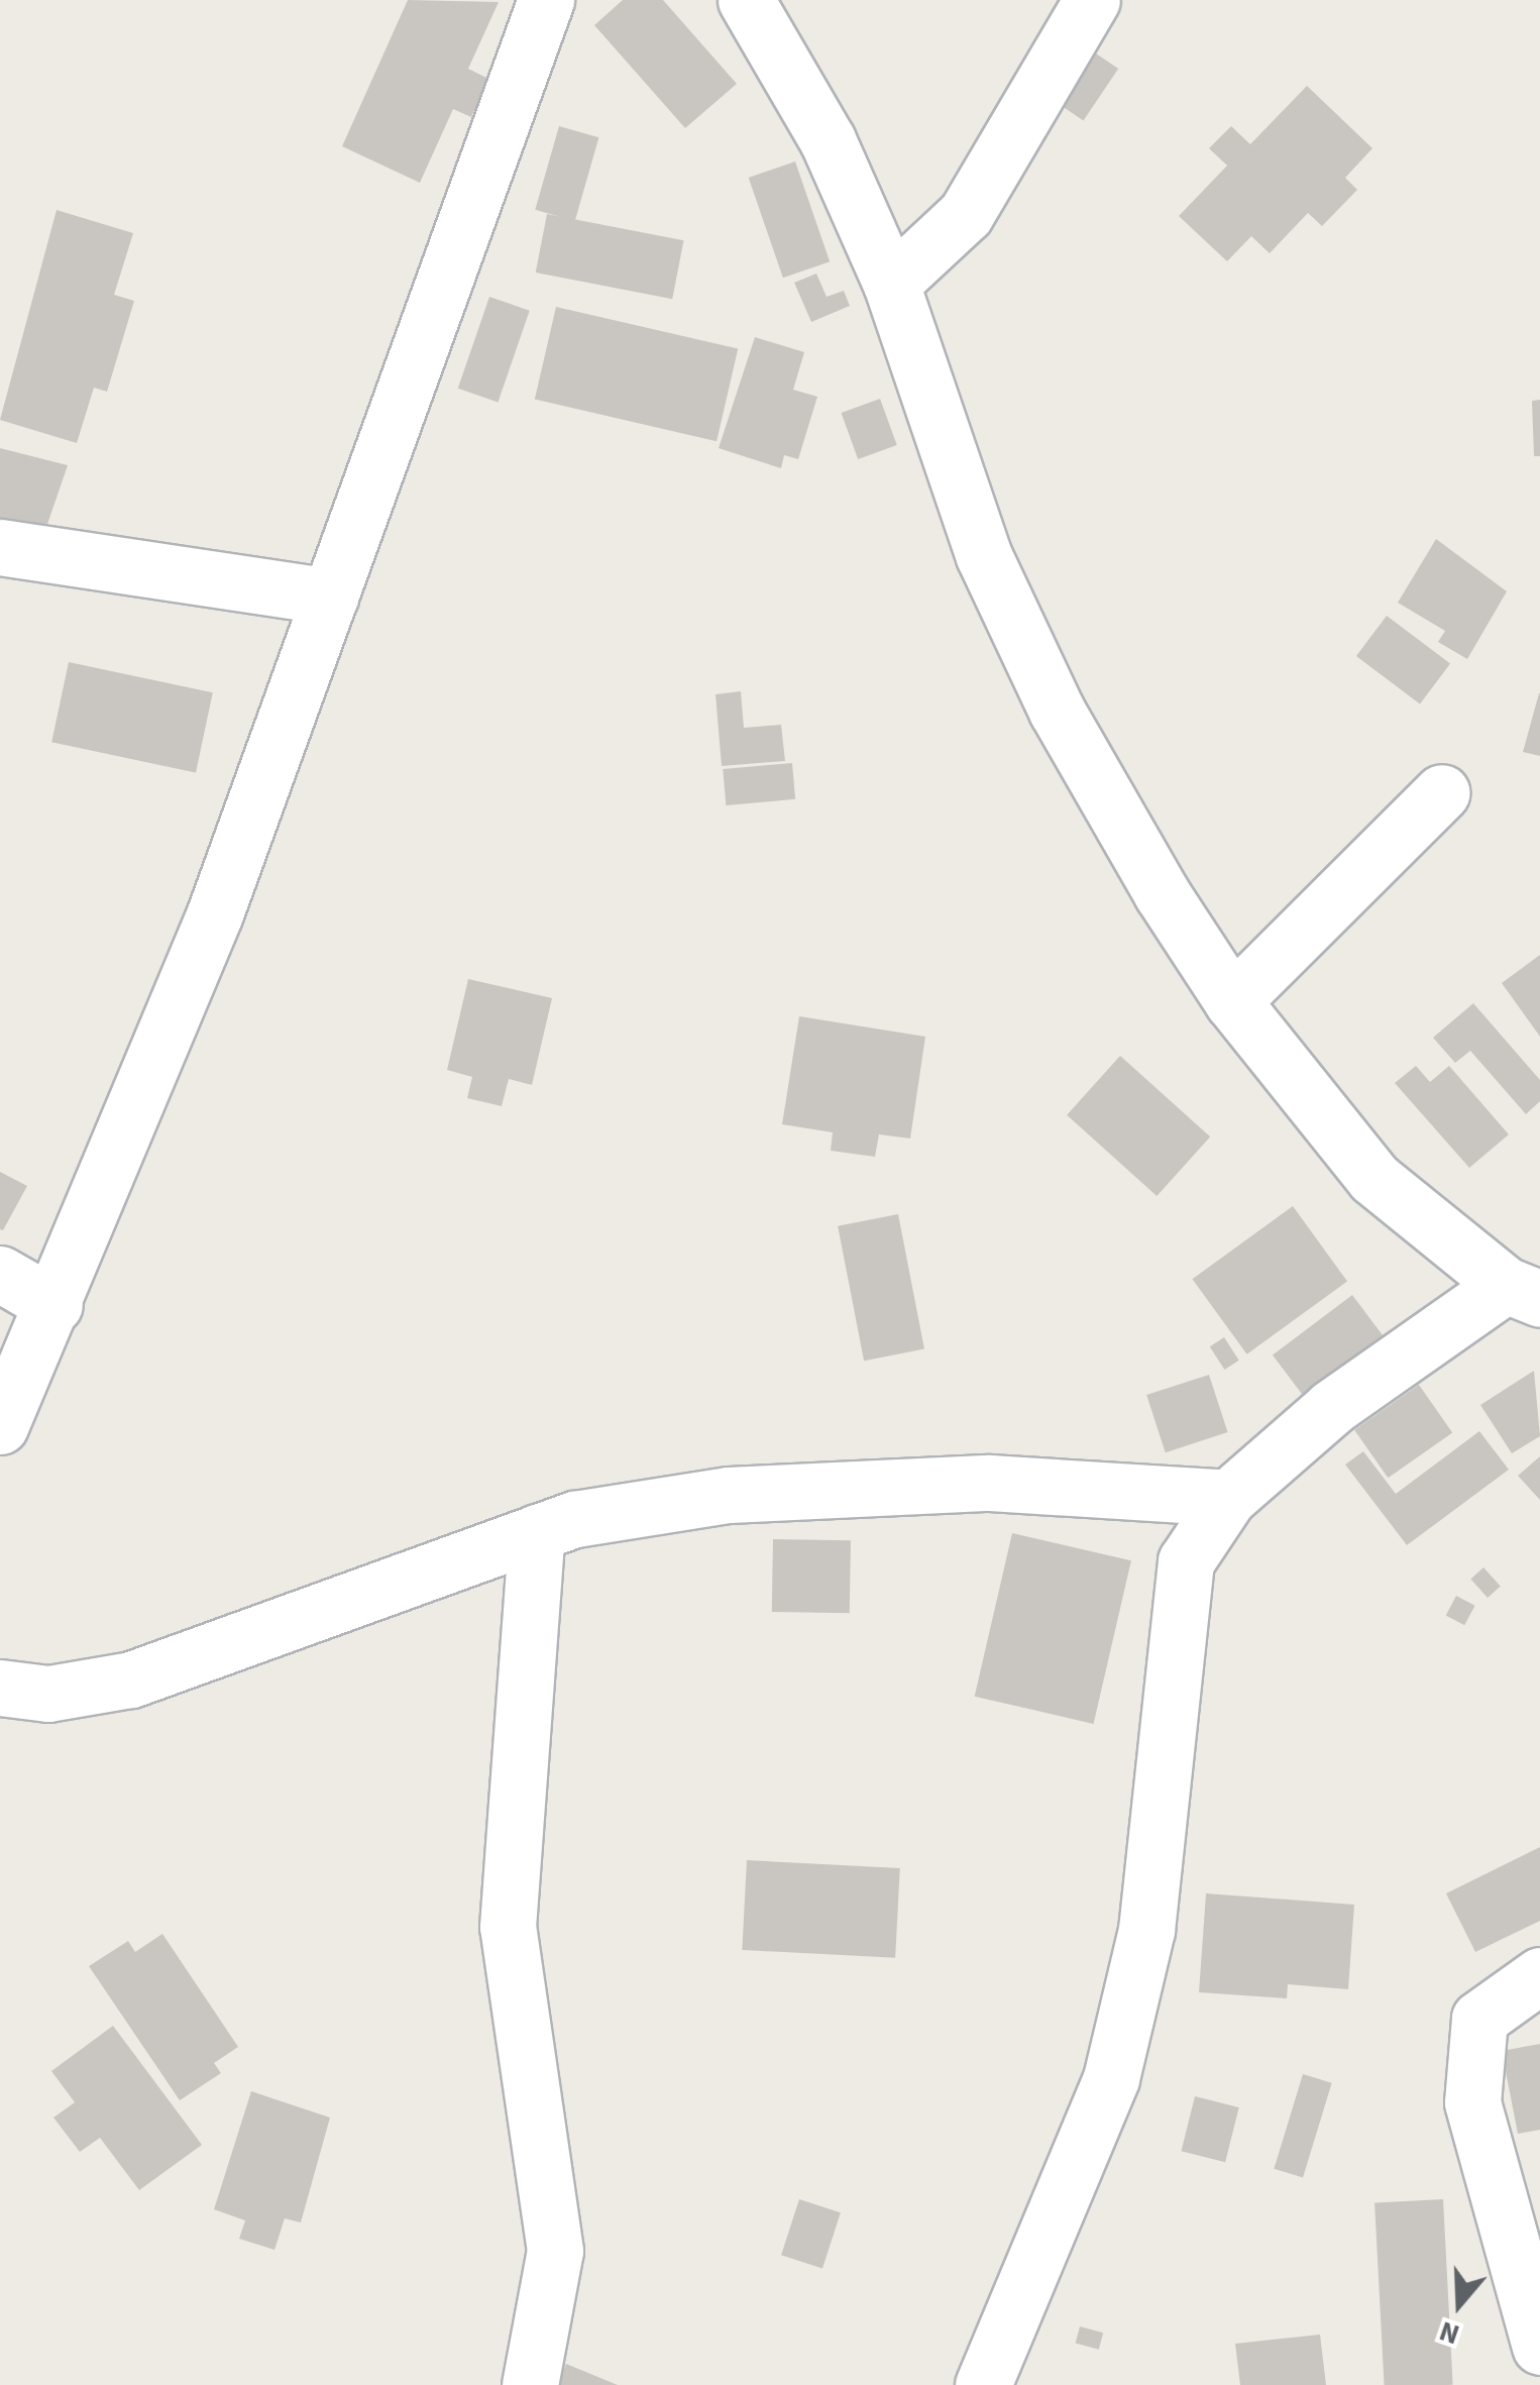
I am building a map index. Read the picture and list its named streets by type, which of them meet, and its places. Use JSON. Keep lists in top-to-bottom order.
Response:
{
  "north": "bottom"
}
